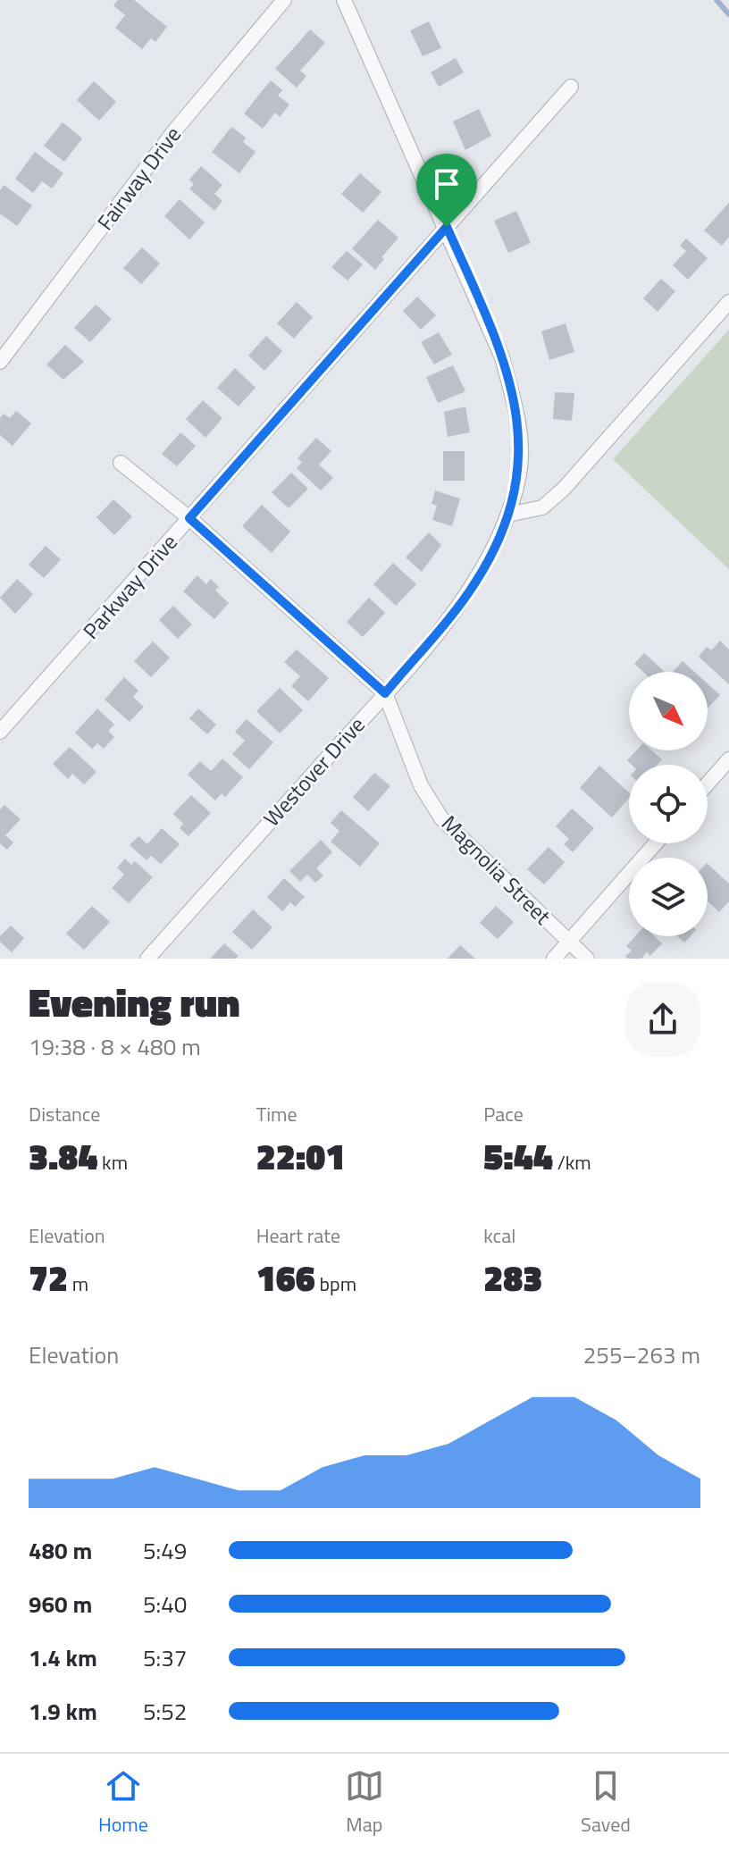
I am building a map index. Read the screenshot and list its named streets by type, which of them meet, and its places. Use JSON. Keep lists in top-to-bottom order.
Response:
{
  "streets": {
    "street": [
      "Fairway Drive",
      "Parkway Drive",
      "Westover Drive",
      "Magnolia Street"
    ]
  },
  "crossings": [
    ["Westover Drive", "Magnolia Street"]
  ],
  "north": "bottom right",
  "page": {
    "heading": ["Evening run", "19:38 · 8 × 480 m"],
    "stats": [
      ["Distance", "3.84 km"],
      ["Time", "22:01"],
      ["Pace", "5:44 /km"],
      ["Elevation", "72 m"],
      ["Heart rate", "166 bpm"],
      ["kcal", "283"]
    ],
    "chart": ["Elevation", "255–263 m"],
    "list": [
      {
        "name": "480 m",
        "note": "5:49"
      },
      {
        "name": "960 m",
        "note": "5:40"
      },
      {
        "name": "1.4 km",
        "note": "5:37"
      },
      {
        "name": "1.9 km",
        "note": "5:52"
      }
    ],
    "tabs": ["Home", "Map", "Saved"]
  }
}
